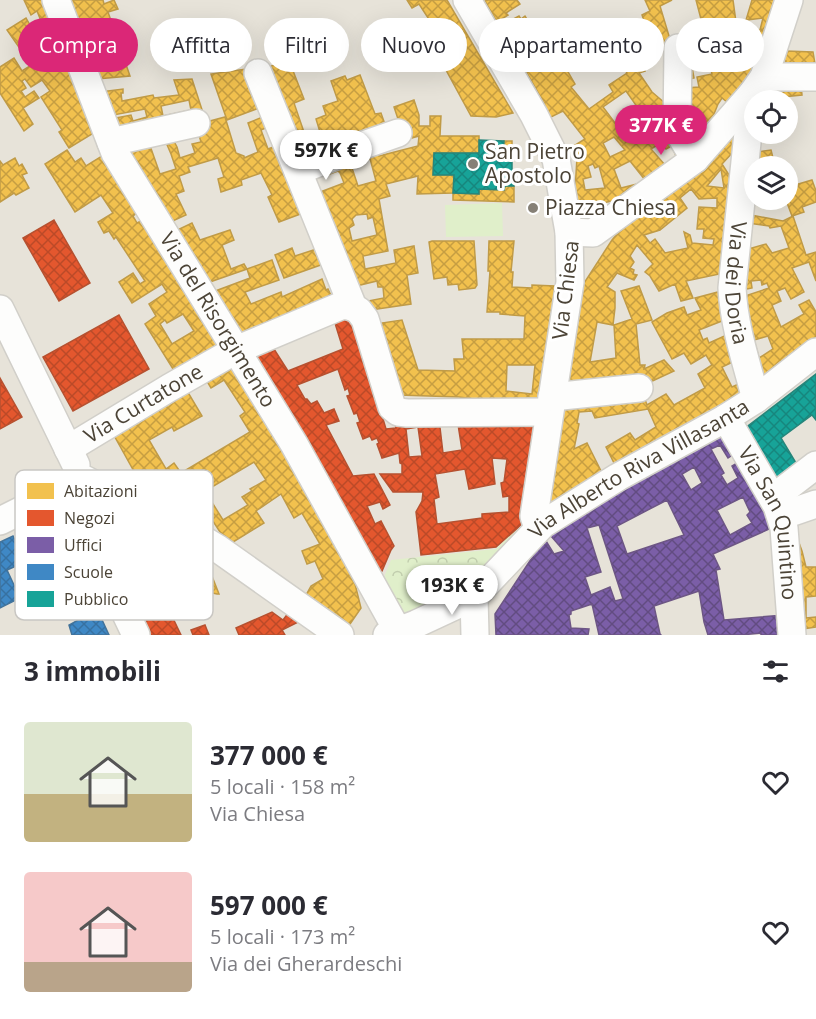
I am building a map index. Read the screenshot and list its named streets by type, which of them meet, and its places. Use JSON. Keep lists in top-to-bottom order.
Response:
{
  "streets": {
    "street": [
      "Via dei Doria",
      "Via Chiesa",
      "Via del Risorgimento",
      "Via Curtatone",
      "Via Alberto Riva Villasanta",
      "Via San Quintino"
    ]
  },
  "crossings": [
    ["Via dei Doria", "Via Chiesa"],
    ["Via dei Doria", "Via Alberto Riva Villasanta"],
    ["Via Chiesa", "Via Alberto Riva Villasanta"],
    ["Via del Risorgimento", "Via Curtatone"],
    ["Via Alberto Riva Villasanta", "Via San Quintino"]
  ],
  "places": ["San Pietro Apostolo", "Piazza Chiesa"],
  "legend": [
    "Abitazioni",
    "Negozi",
    "Uffici",
    "Scuole",
    "Pubblico"
  ],
  "page": {
    "chip": [
      "Compra",
      "Affitta",
      "Filtri",
      "Nuovo",
      "Appartamento",
      "Casa"
    ],
    "price": ["377K €", "597K €", "193K €"],
    "heading": "3 immobili",
    "list": [
      {
        "name": "377 000 €",
        "note": "5 locali · 158 m² · Via Chiesa"
      },
      {
        "name": "597 000 €",
        "note": "5 locali · 173 m² · Via dei Gherardeschi"
      }
    ]
  }
}
